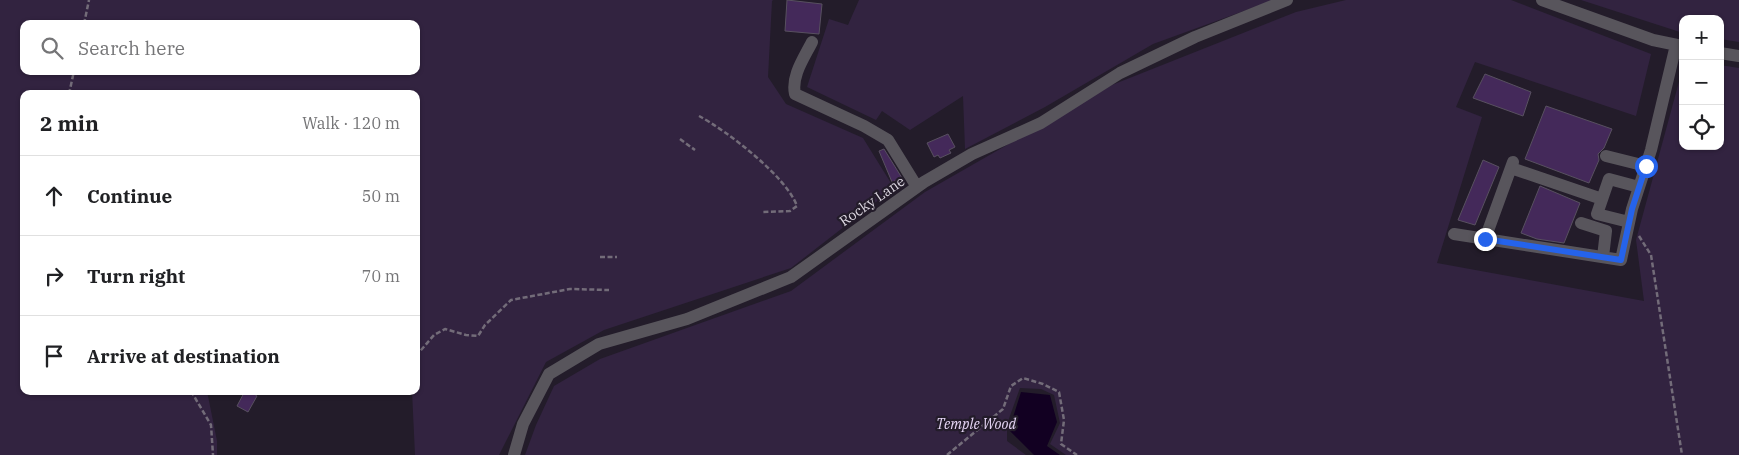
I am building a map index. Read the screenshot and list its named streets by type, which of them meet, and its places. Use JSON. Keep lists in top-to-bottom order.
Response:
{
  "streets": {
    "street": ["Rocky Lane"]
  },
  "parks": ["Temple Wood"],
  "page": {
    "map_buttons": ["+", "−"],
    "search": "Search here",
    "heading": ["2 min", "Walk · 120 m"],
    "list": [
      ["Continue", "50 m"],
      ["Turn right", "70 m"],
      "Arrive at destination"
    ]
  }
}
